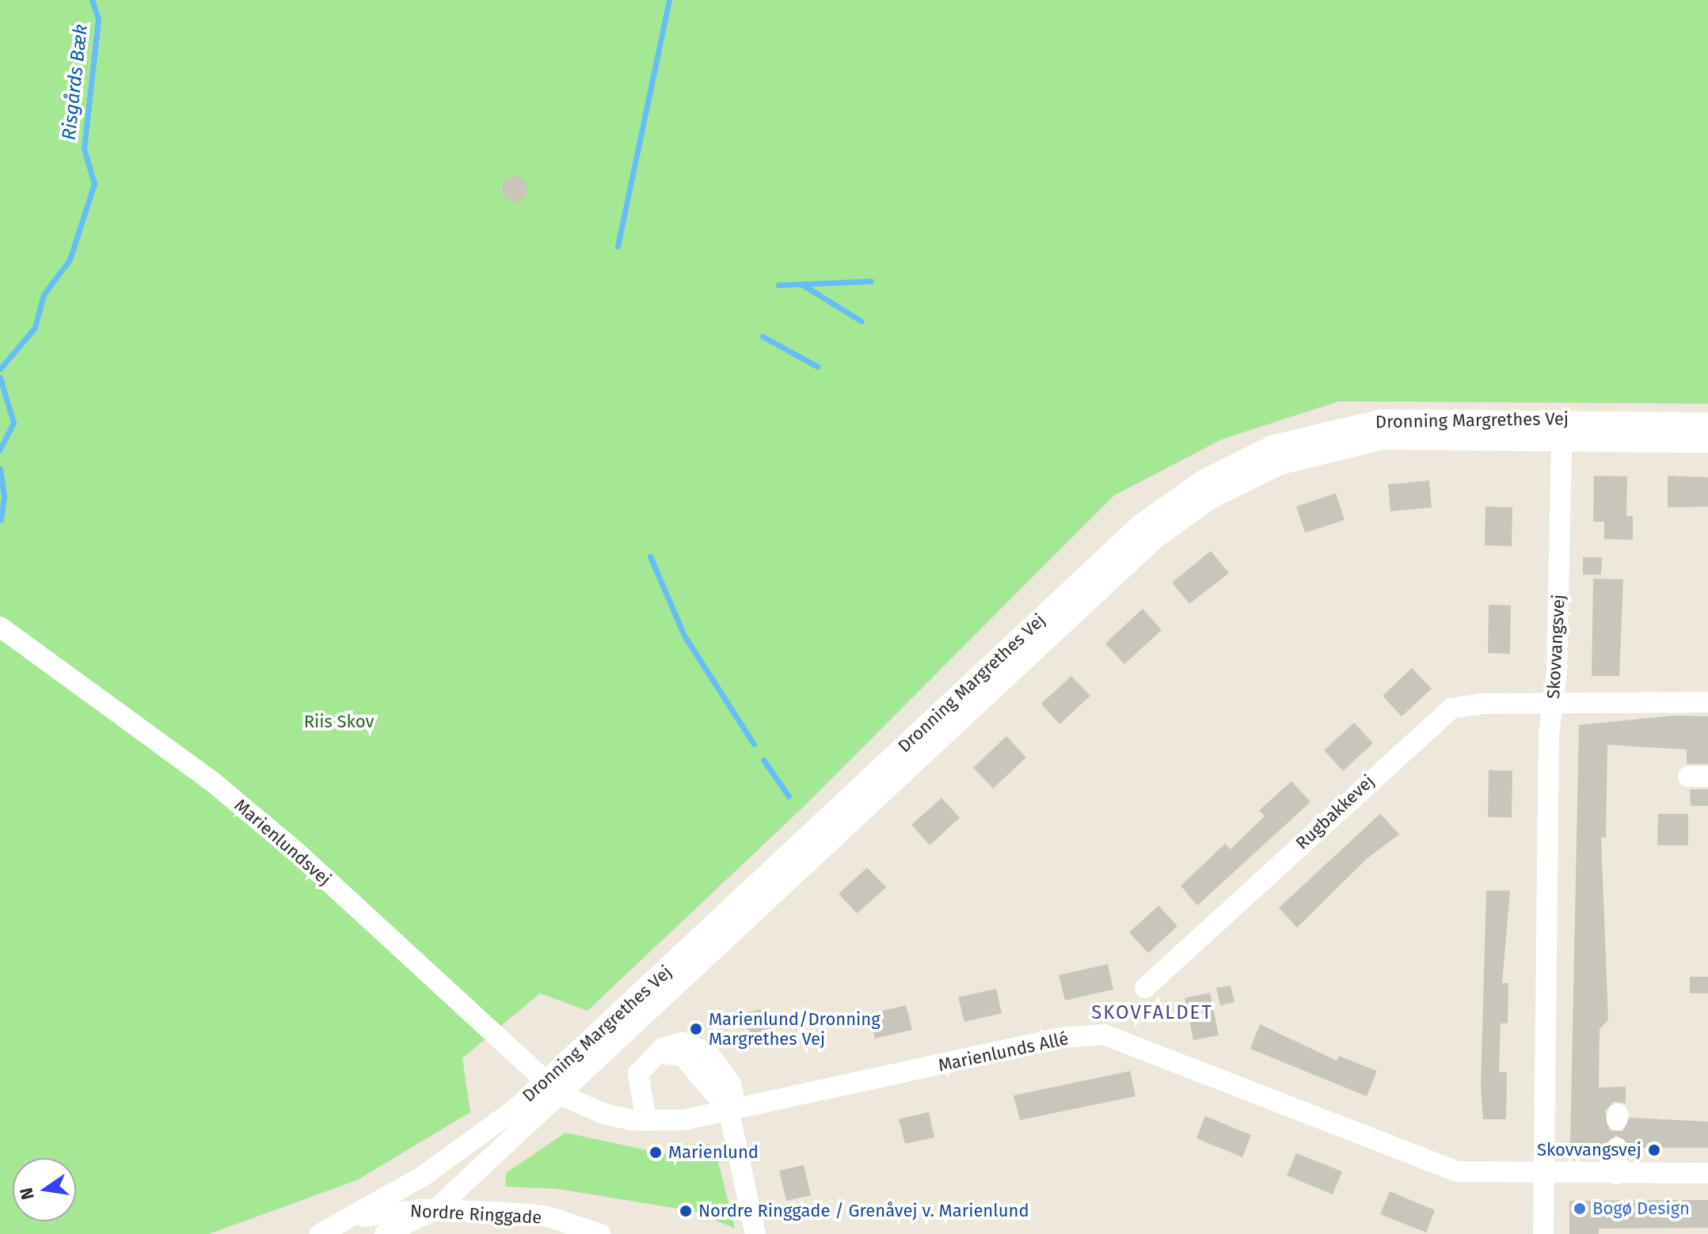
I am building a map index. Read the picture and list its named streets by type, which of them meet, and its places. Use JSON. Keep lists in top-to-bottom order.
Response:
{
  "streets": {
    "street": [
      "Dronning Margrethes Vej",
      "Skovvangsvej",
      "Rugbakkevej",
      "Marienlundsvej",
      "Marienlunds Allé",
      "Nordre Ringgade"
    ]
  },
  "crossings": [
    ["Dronning Margrethes Vej", "Skovvangsvej"],
    ["Dronning Margrethes Vej", "Marienlundsvej"],
    ["Dronning Margrethes Vej", "Marienlunds Allé"],
    ["Dronning Margrethes Vej", "Nordre Ringgade"],
    ["Skovvangsvej", "Rugbakkevej"],
    ["Skovvangsvej", "Marienlunds Allé"],
    ["Marienlundsvej", "Marienlunds Allé"]
  ],
  "districts": ["SKOVFALDET"],
  "water": ["Risgårds Bæk"],
  "parks": ["Riis Skov"],
  "places": [
    "Marienlund/Dronning Margrethes Vej",
    "Skovvangsvej",
    "Marienlund",
    "Bogø Design",
    "Nordre Ringgade / Grenåvej v. Marienlund"
  ],
  "north": "left"
}
